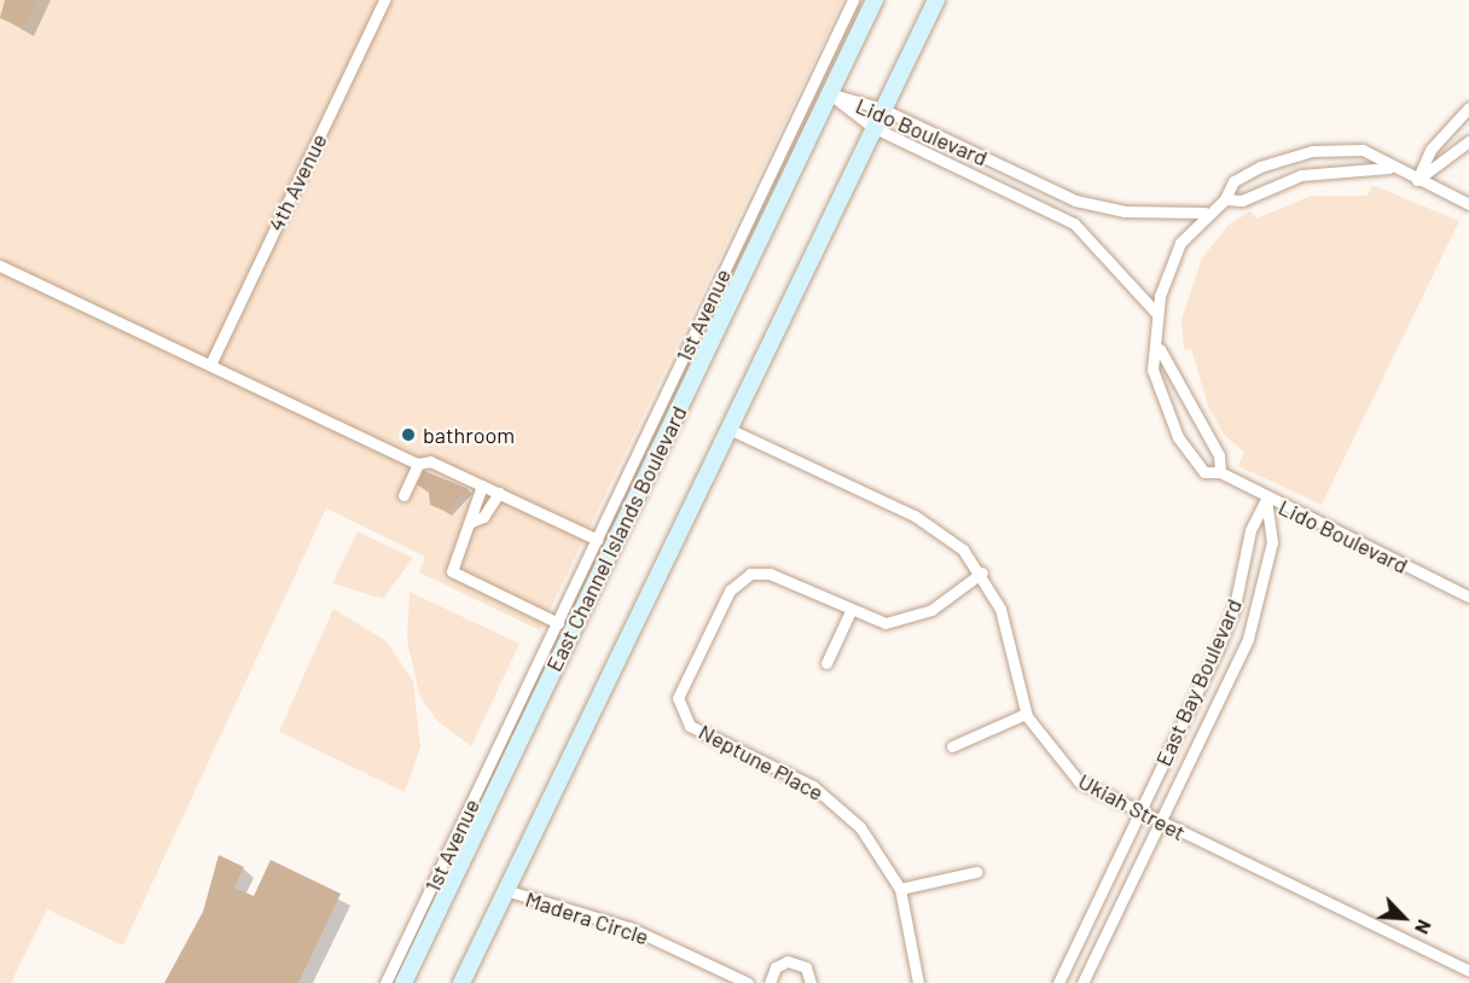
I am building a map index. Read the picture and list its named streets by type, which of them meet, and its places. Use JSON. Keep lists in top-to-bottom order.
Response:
{
  "streets": {
    "main road": ["East Channel Islands Boulevard"],
    "street": [
      "Lido Boulevard",
      "4th Avenue",
      "1st Avenue",
      "East Bay Boulevard",
      "Neptune Place",
      "Ukiah Street",
      "Madera Circle"
    ]
  },
  "crossings": [
    ["Lido Boulevard", "East Channel Islands Boulevard"],
    ["Lido Boulevard", "East Bay Boulevard"],
    ["East Bay Boulevard", "Ukiah Street"],
    ["Neptune Place", "Ukiah Street"]
  ],
  "places": ["bathroom"],
  "north": "bottom right"
}
